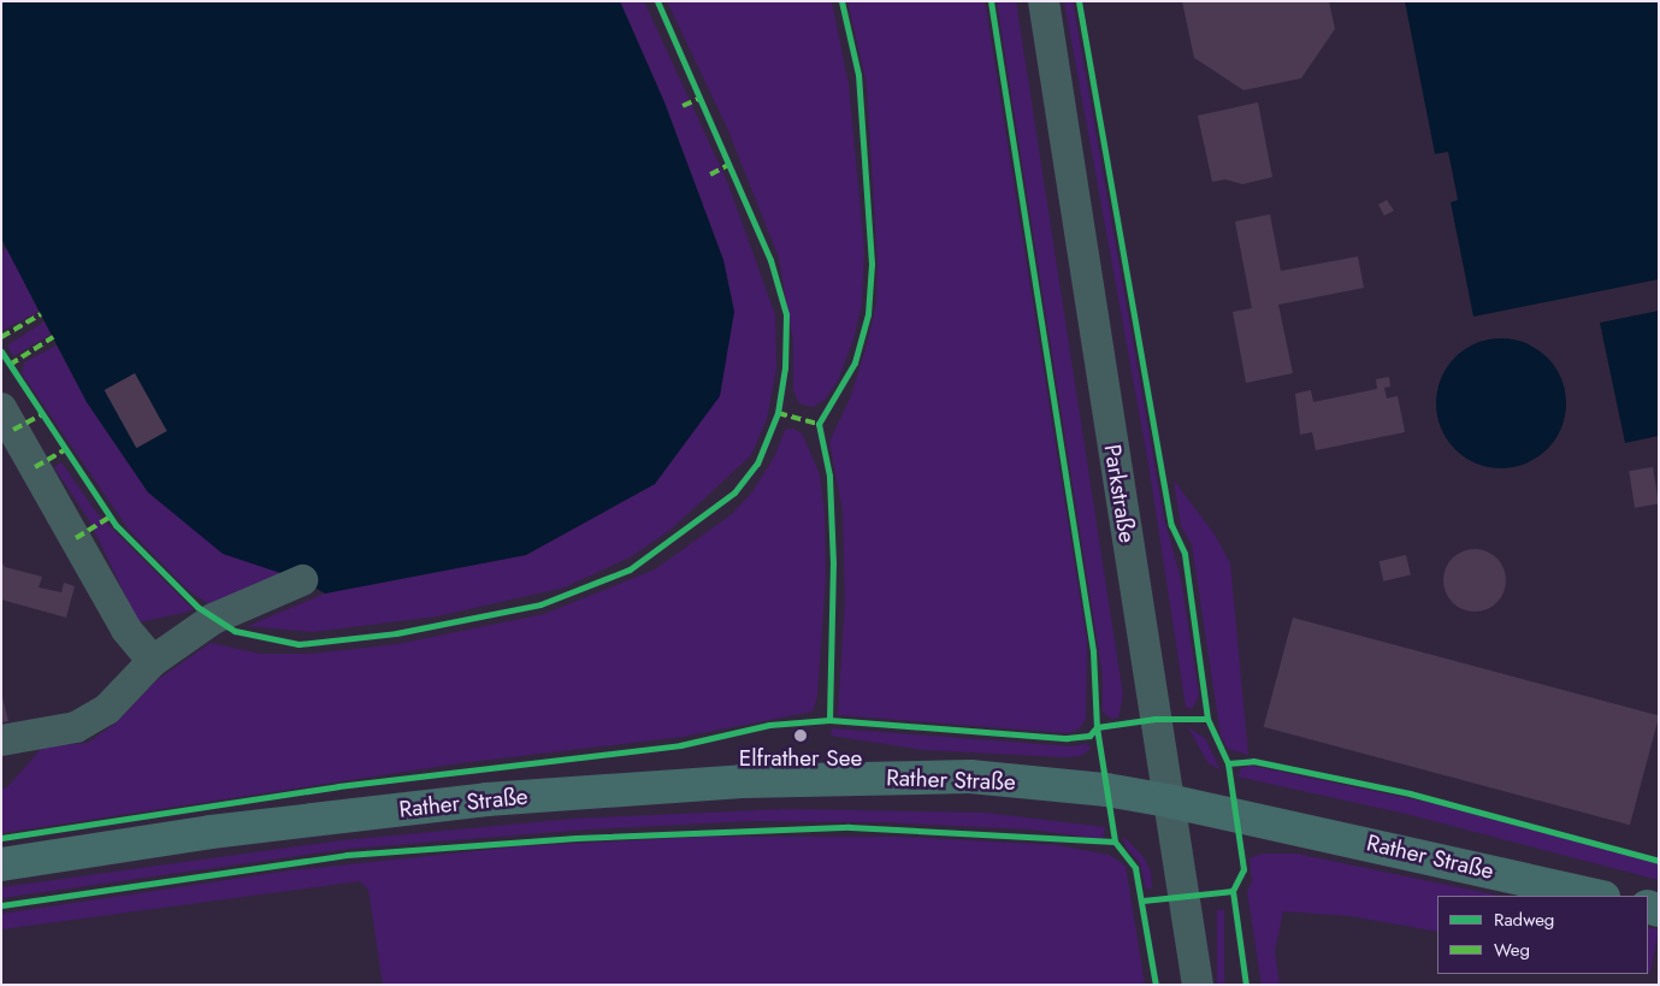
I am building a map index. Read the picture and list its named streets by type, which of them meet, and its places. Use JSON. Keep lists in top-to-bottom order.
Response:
{
  "streets": {
    "main road": ["Rather Straße"],
    "street": ["Parkstraße"]
  },
  "crossings": [
    ["Parkstraße", "Rather Straße"]
  ],
  "places": ["Elfrather See"],
  "legend": ["Radweg", "Weg"]
}
